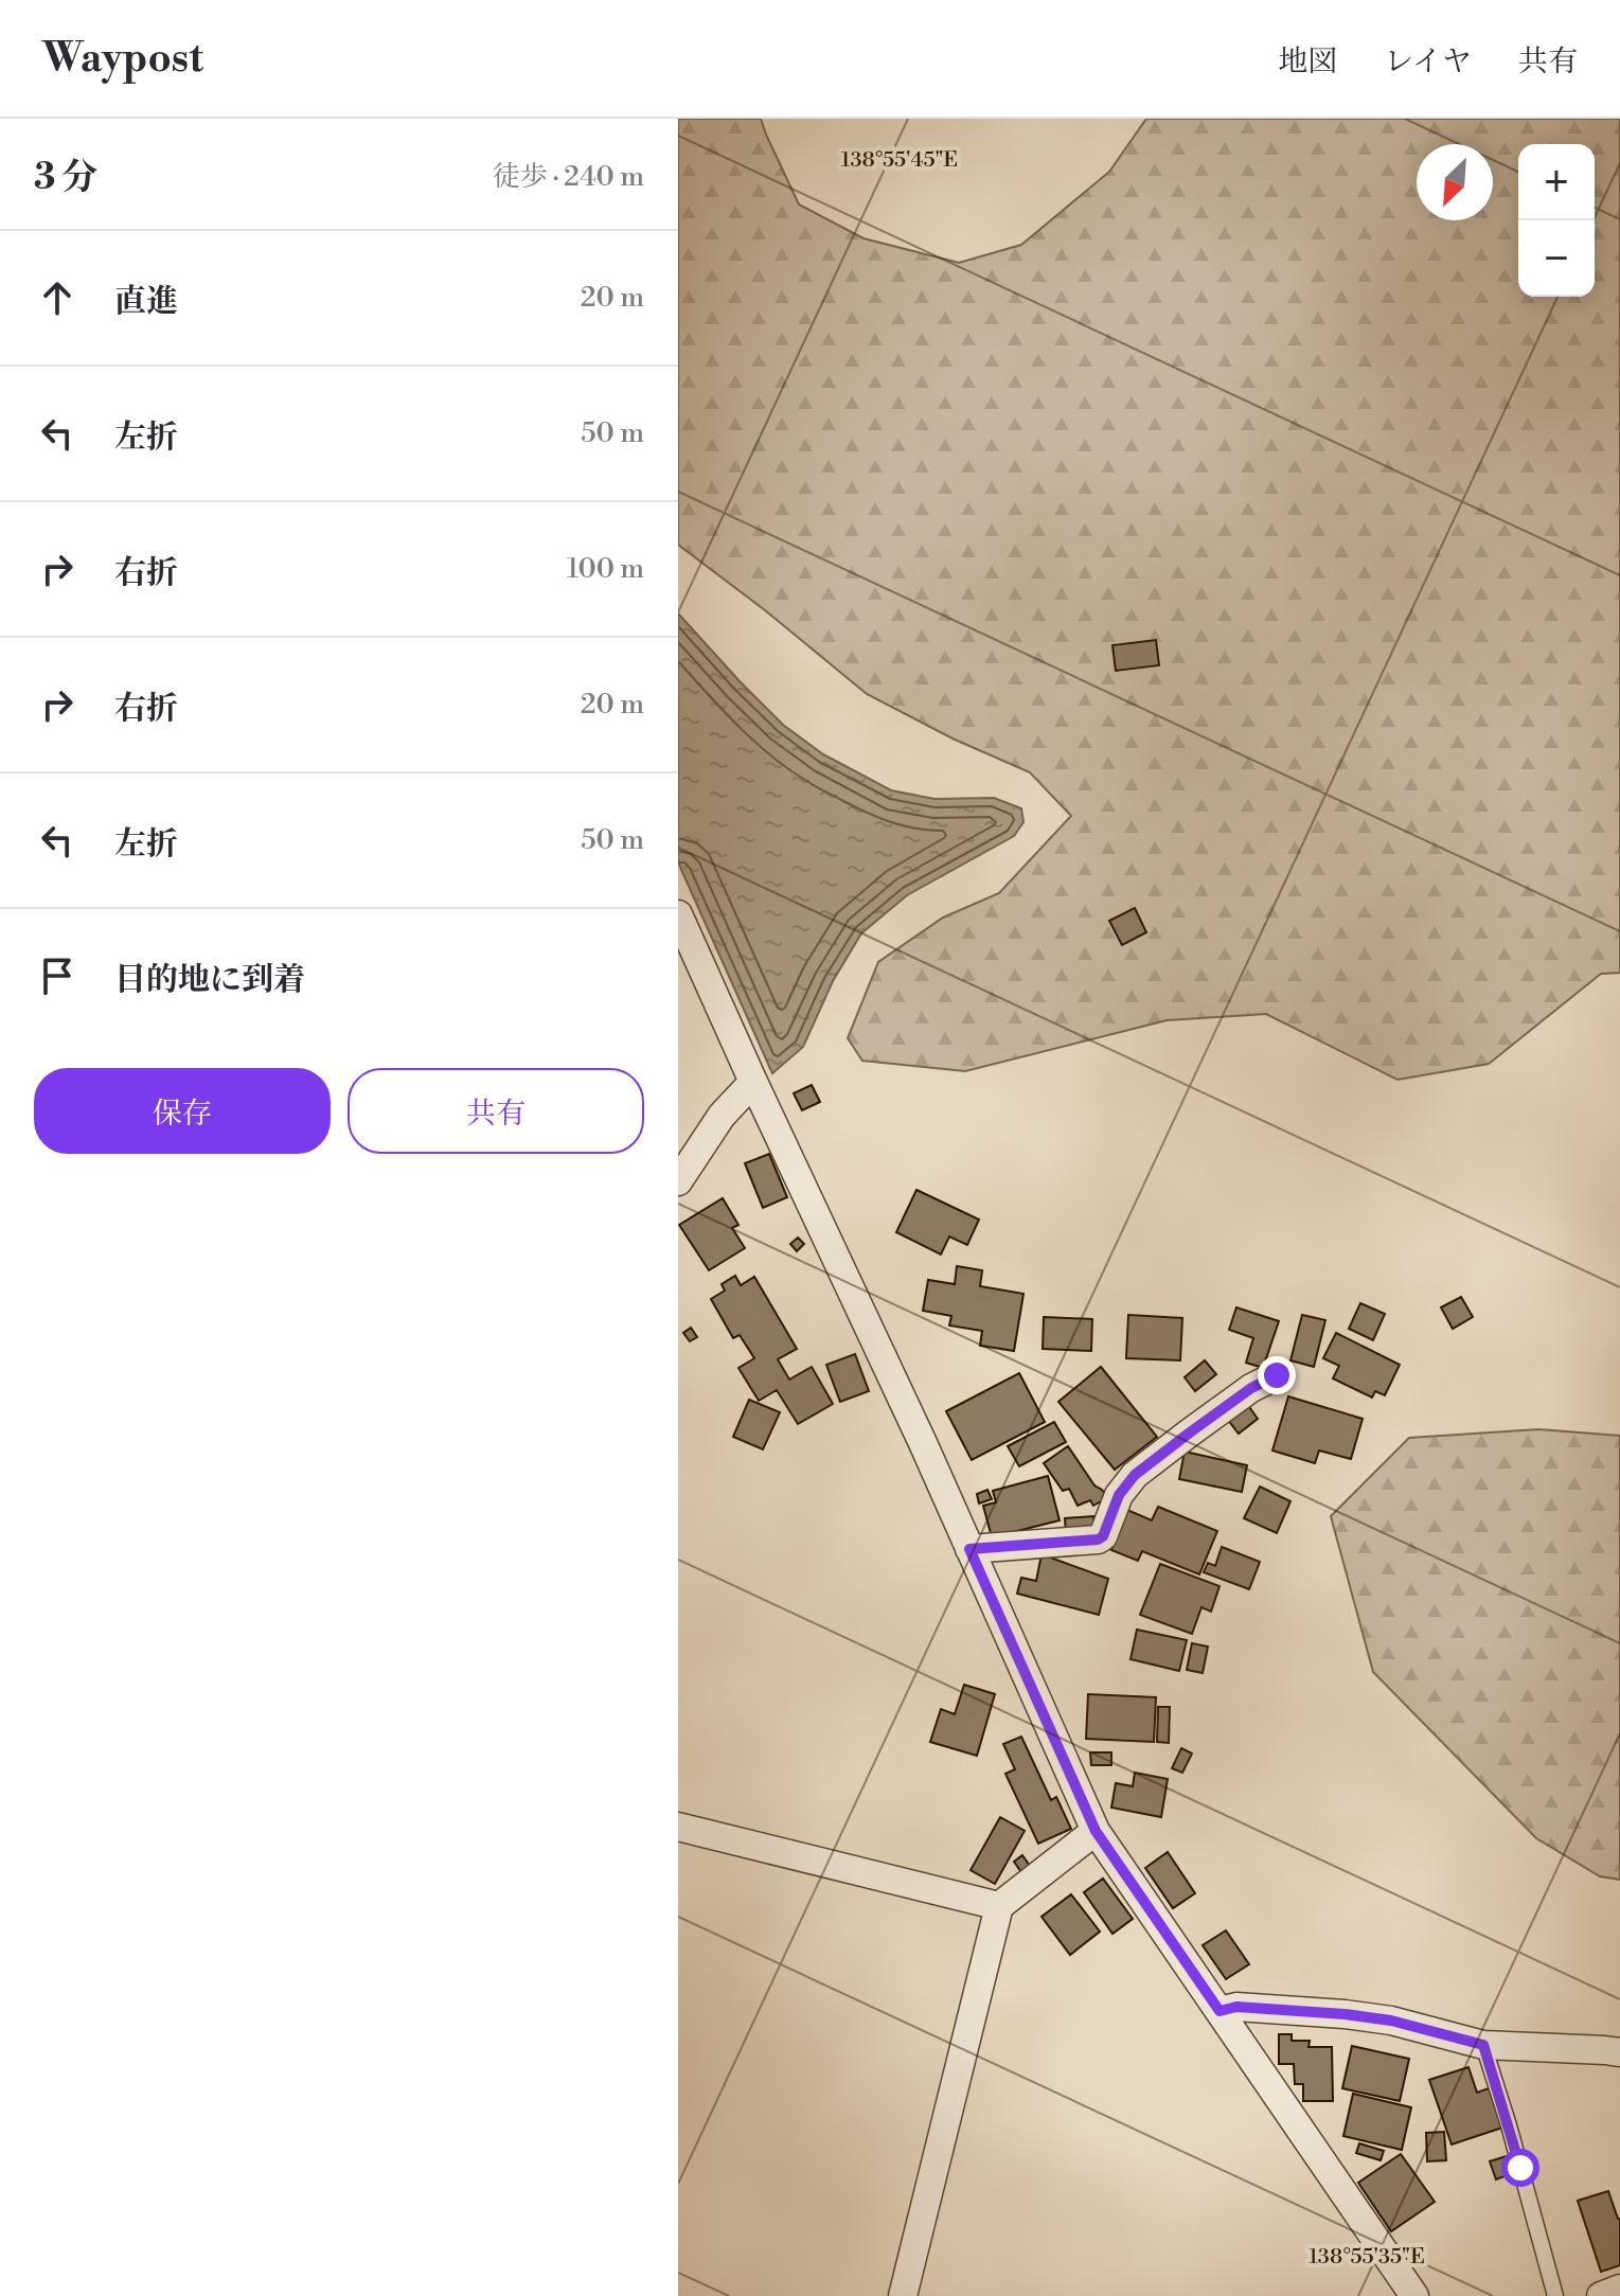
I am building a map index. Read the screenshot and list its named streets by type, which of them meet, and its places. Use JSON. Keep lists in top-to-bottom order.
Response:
{
  "north": "bottom left",
  "page": {
    "header": "Waypost",
    "nav": ["地図", "レイヤ", "共有"],
    "heading": ["3 分", "徒歩 · 240 m"],
    "map_buttons": ["+", "−"],
    "list": [
      ["直進", "20 m"],
      ["左折", "50 m"],
      ["右折", "100 m"],
      ["右折", "20 m"],
      ["左折", "50 m"],
      "目的地に到着"
    ],
    "buttons": ["保存", "共有"]
  },
  "coordinates": ["138°55'45\"E", "138°55'35\"E"]
}
